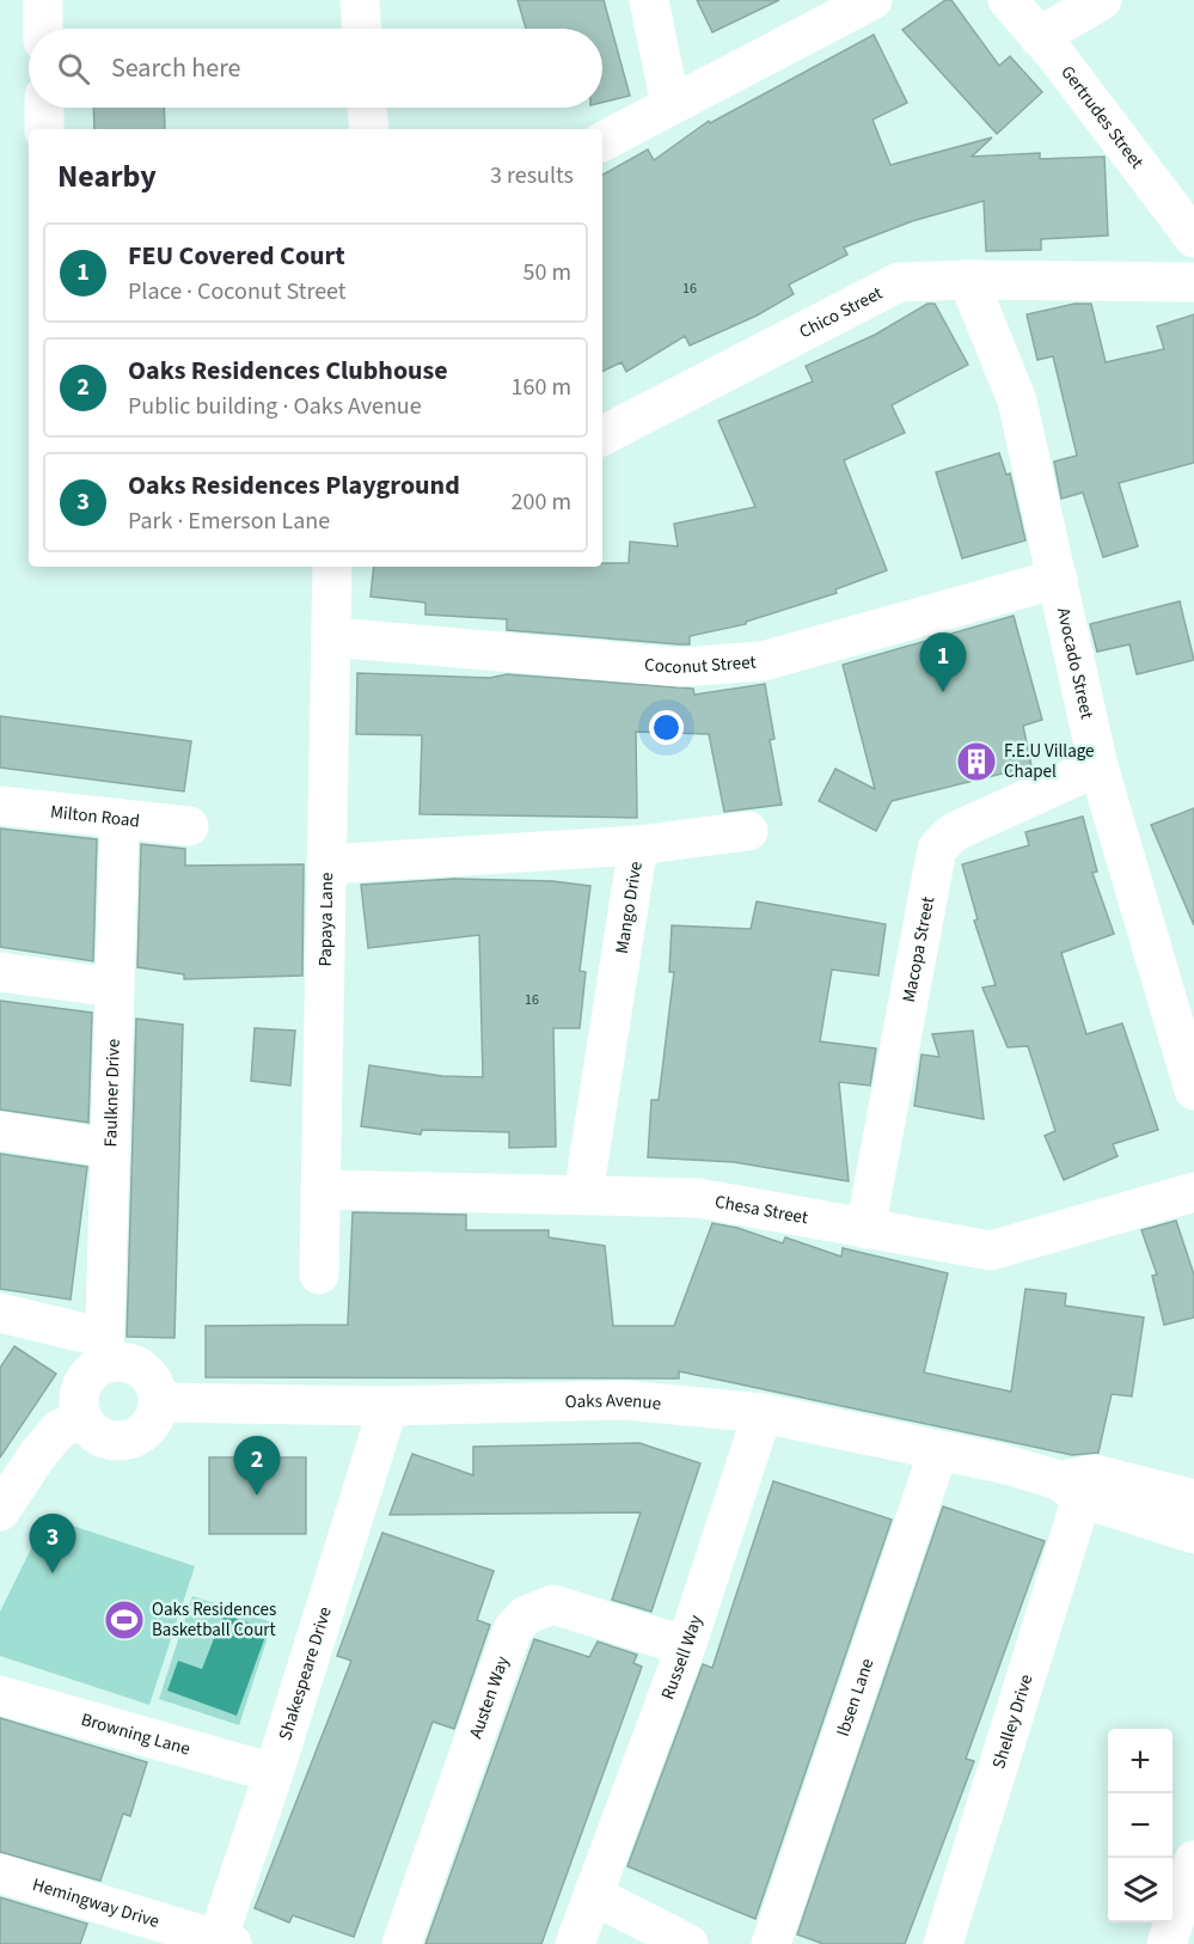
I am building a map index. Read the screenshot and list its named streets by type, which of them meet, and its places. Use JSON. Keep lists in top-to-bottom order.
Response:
{
  "streets": {
    "street": [
      "Gertrudes Street",
      "Chico Street",
      "Coconut Street",
      "Avocado Street",
      "Milton Road",
      "Mango Drive",
      "Papaya Lane",
      "Macopa Street",
      "Faulkner Drive",
      "Chesa Street",
      "Oaks Avenue",
      "Russell Way",
      "Shakespeare Drive",
      "Austen Way",
      "Ibsen Lane",
      "Shelley Drive",
      "Browning Lane",
      "Hemingway Drive"
    ]
  },
  "crossings": [
    ["Chico Street", "Avocado Street"],
    ["Coconut Street", "Avocado Street"],
    ["Coconut Street", "Papaya Lane"],
    ["Avocado Street", "Macopa Street"],
    ["Milton Road", "Faulkner Drive"],
    ["Mango Drive", "Papaya Lane"],
    ["Mango Drive", "Chesa Street"],
    ["Papaya Lane", "Chesa Street"],
    ["Macopa Street", "Chesa Street"],
    ["Faulkner Drive", "Oaks Avenue"],
    ["Oaks Avenue", "Russell Way"],
    ["Oaks Avenue", "Shakespeare Drive"],
    ["Oaks Avenue", "Ibsen Lane"],
    ["Oaks Avenue", "Shelley Drive"],
    ["Russell Way", "Austen Way"],
    ["Shakespeare Drive", "Browning Lane"],
    ["Shakespeare Drive", "Hemingway Drive"]
  ],
  "places": {
    "building": ["F.E.U Village Chapel"],
    "sports": ["Oaks Residences Basketball Court"]
  },
  "house_numbers": ["16", "16"],
  "page": {
    "search": "Search here",
    "heading": ["Nearby", "3 results"],
    "list": [
      {
        "mark": "1",
        "name": "FEU Covered Court",
        "note": "Place · Coconut Street",
        "value": "50 m"
      },
      {
        "mark": "2",
        "name": "Oaks Residences Clubhouse",
        "note": "Public building · Oaks Avenue",
        "value": "160 m"
      },
      {
        "mark": "3",
        "name": "Oaks Residences Playground",
        "note": "Park · Emerson Lane",
        "value": "200 m"
      }
    ],
    "pins": ["1", "2", "3"],
    "map_buttons": ["+", "−"]
  }
}
